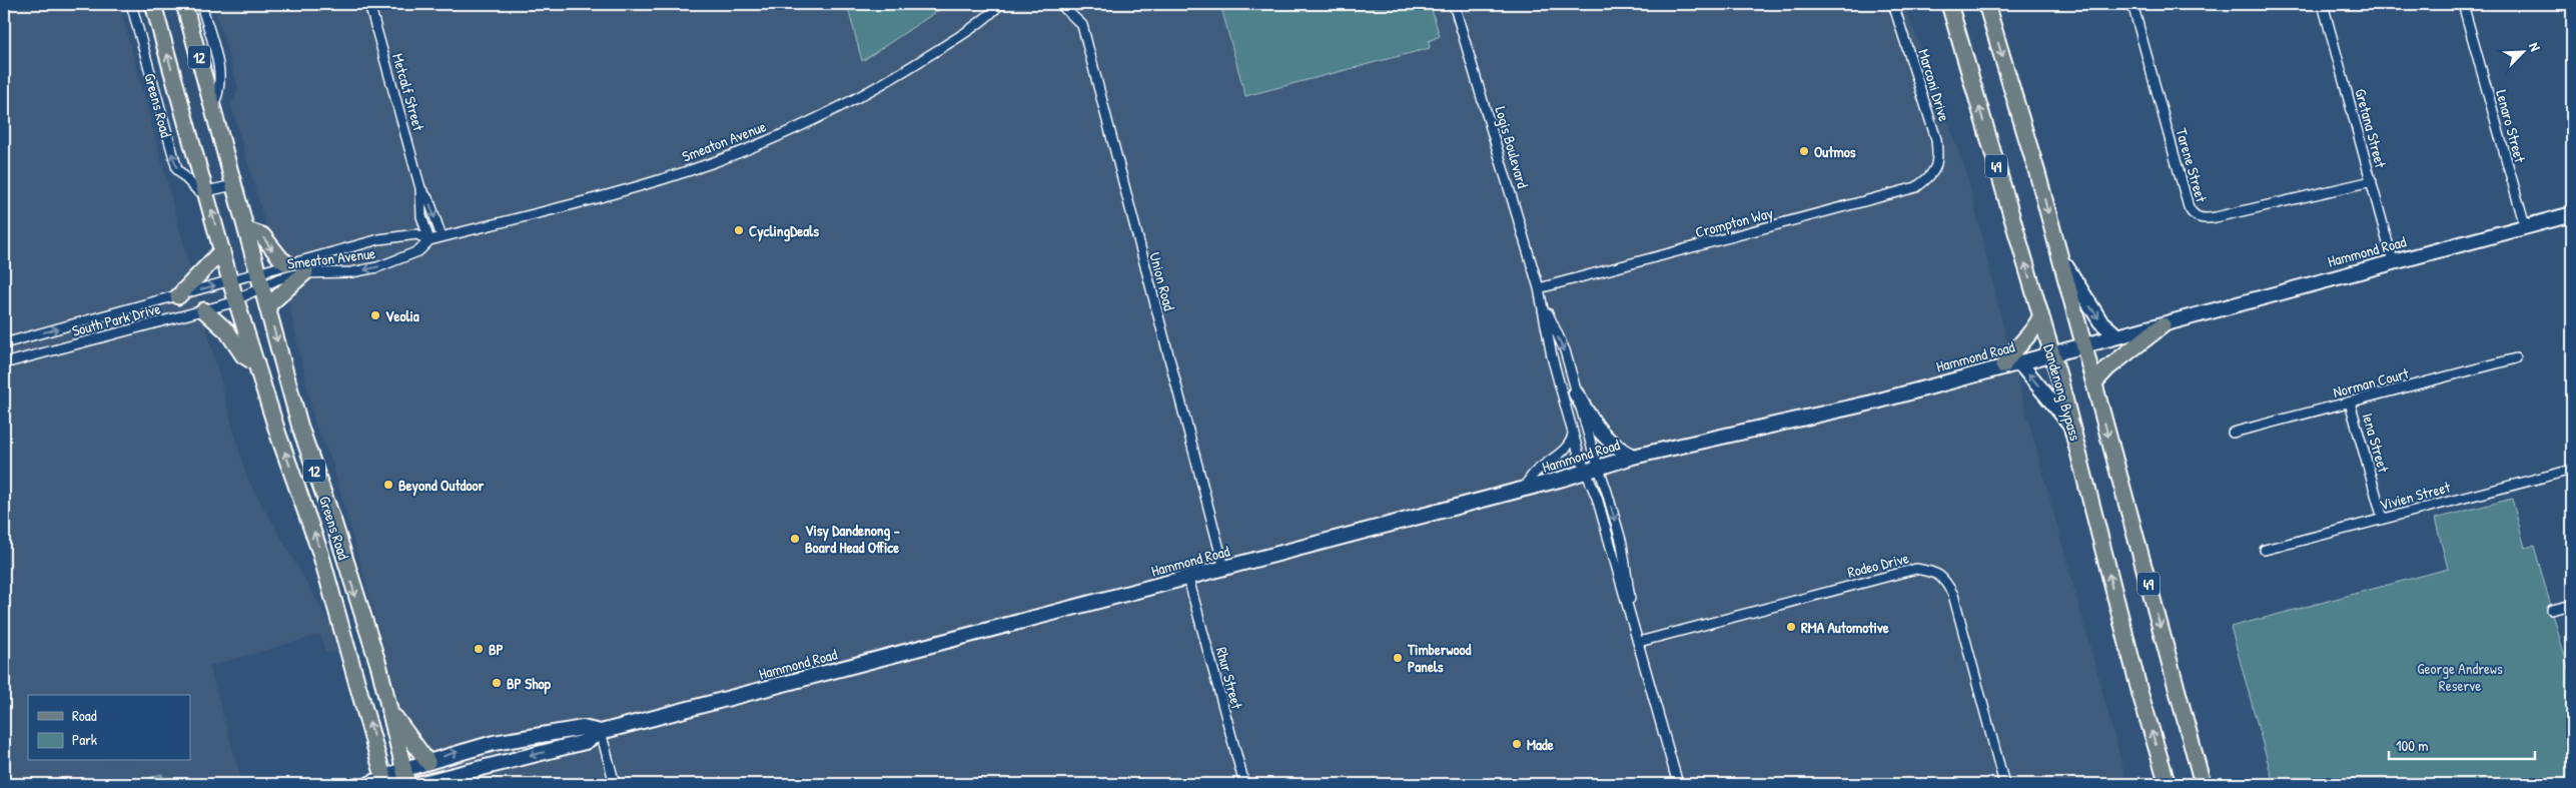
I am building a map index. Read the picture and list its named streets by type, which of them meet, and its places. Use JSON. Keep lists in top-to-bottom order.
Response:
{
  "streets": {
    "main road": [
      "12",
      "Greens Road",
      "49",
      "Hammond Road",
      "Dandenong Bypass"
    ],
    "street": [
      "Marconi Drive",
      "Metcalf Street",
      "Lenaro Street",
      "Gretana Street",
      "Smeaton Avenue",
      "Logis Boulevard",
      "Tarene Street",
      "Crompton Way",
      "Union Road",
      "South Park Drive",
      "Norman Court",
      "Iena Street",
      "Vivien Street",
      "Rodeo Drive",
      "Rhur Street"
    ]
  },
  "crossings": [
    ["Marconi Drive", "Crompton Way"],
    ["Metcalf Street", "Smeaton Avenue"],
    ["Greens Road", "Smeaton Avenue"],
    ["Greens Road", "Hammond Road"],
    ["Greens Road", "South Park Drive"],
    ["Lenaro Street", "Hammond Road"],
    ["Gretana Street", "Tarene Street"],
    ["Gretana Street", "Hammond Road"],
    ["Smeaton Avenue", "South Park Drive"],
    ["Logis Boulevard", "Crompton Way"],
    ["Logis Boulevard", "Hammond Road"],
    ["49", "Hammond Road"],
    ["Hammond Road", "Union Road"],
    ["Hammond Road", "Dandenong Bypass"],
    ["Hammond Road", "Rhur Street"],
    ["Norman Court", "Iena Street"],
    ["Iena Street", "Vivien Street"]
  ],
  "parks": ["George Andrews Reserve"],
  "places": [
    "Outmos",
    "CyclingDeals",
    "Veolia",
    "Beyond Outdoor",
    "Visy Dandenong - Board Head Office",
    "RMA Automotive",
    "BP",
    "Timberwood Panels",
    "BP Shop",
    "Made"
  ],
  "legend": ["Road", "Park"],
  "scale_bar": "100 m",
  "north": "top right"
}
